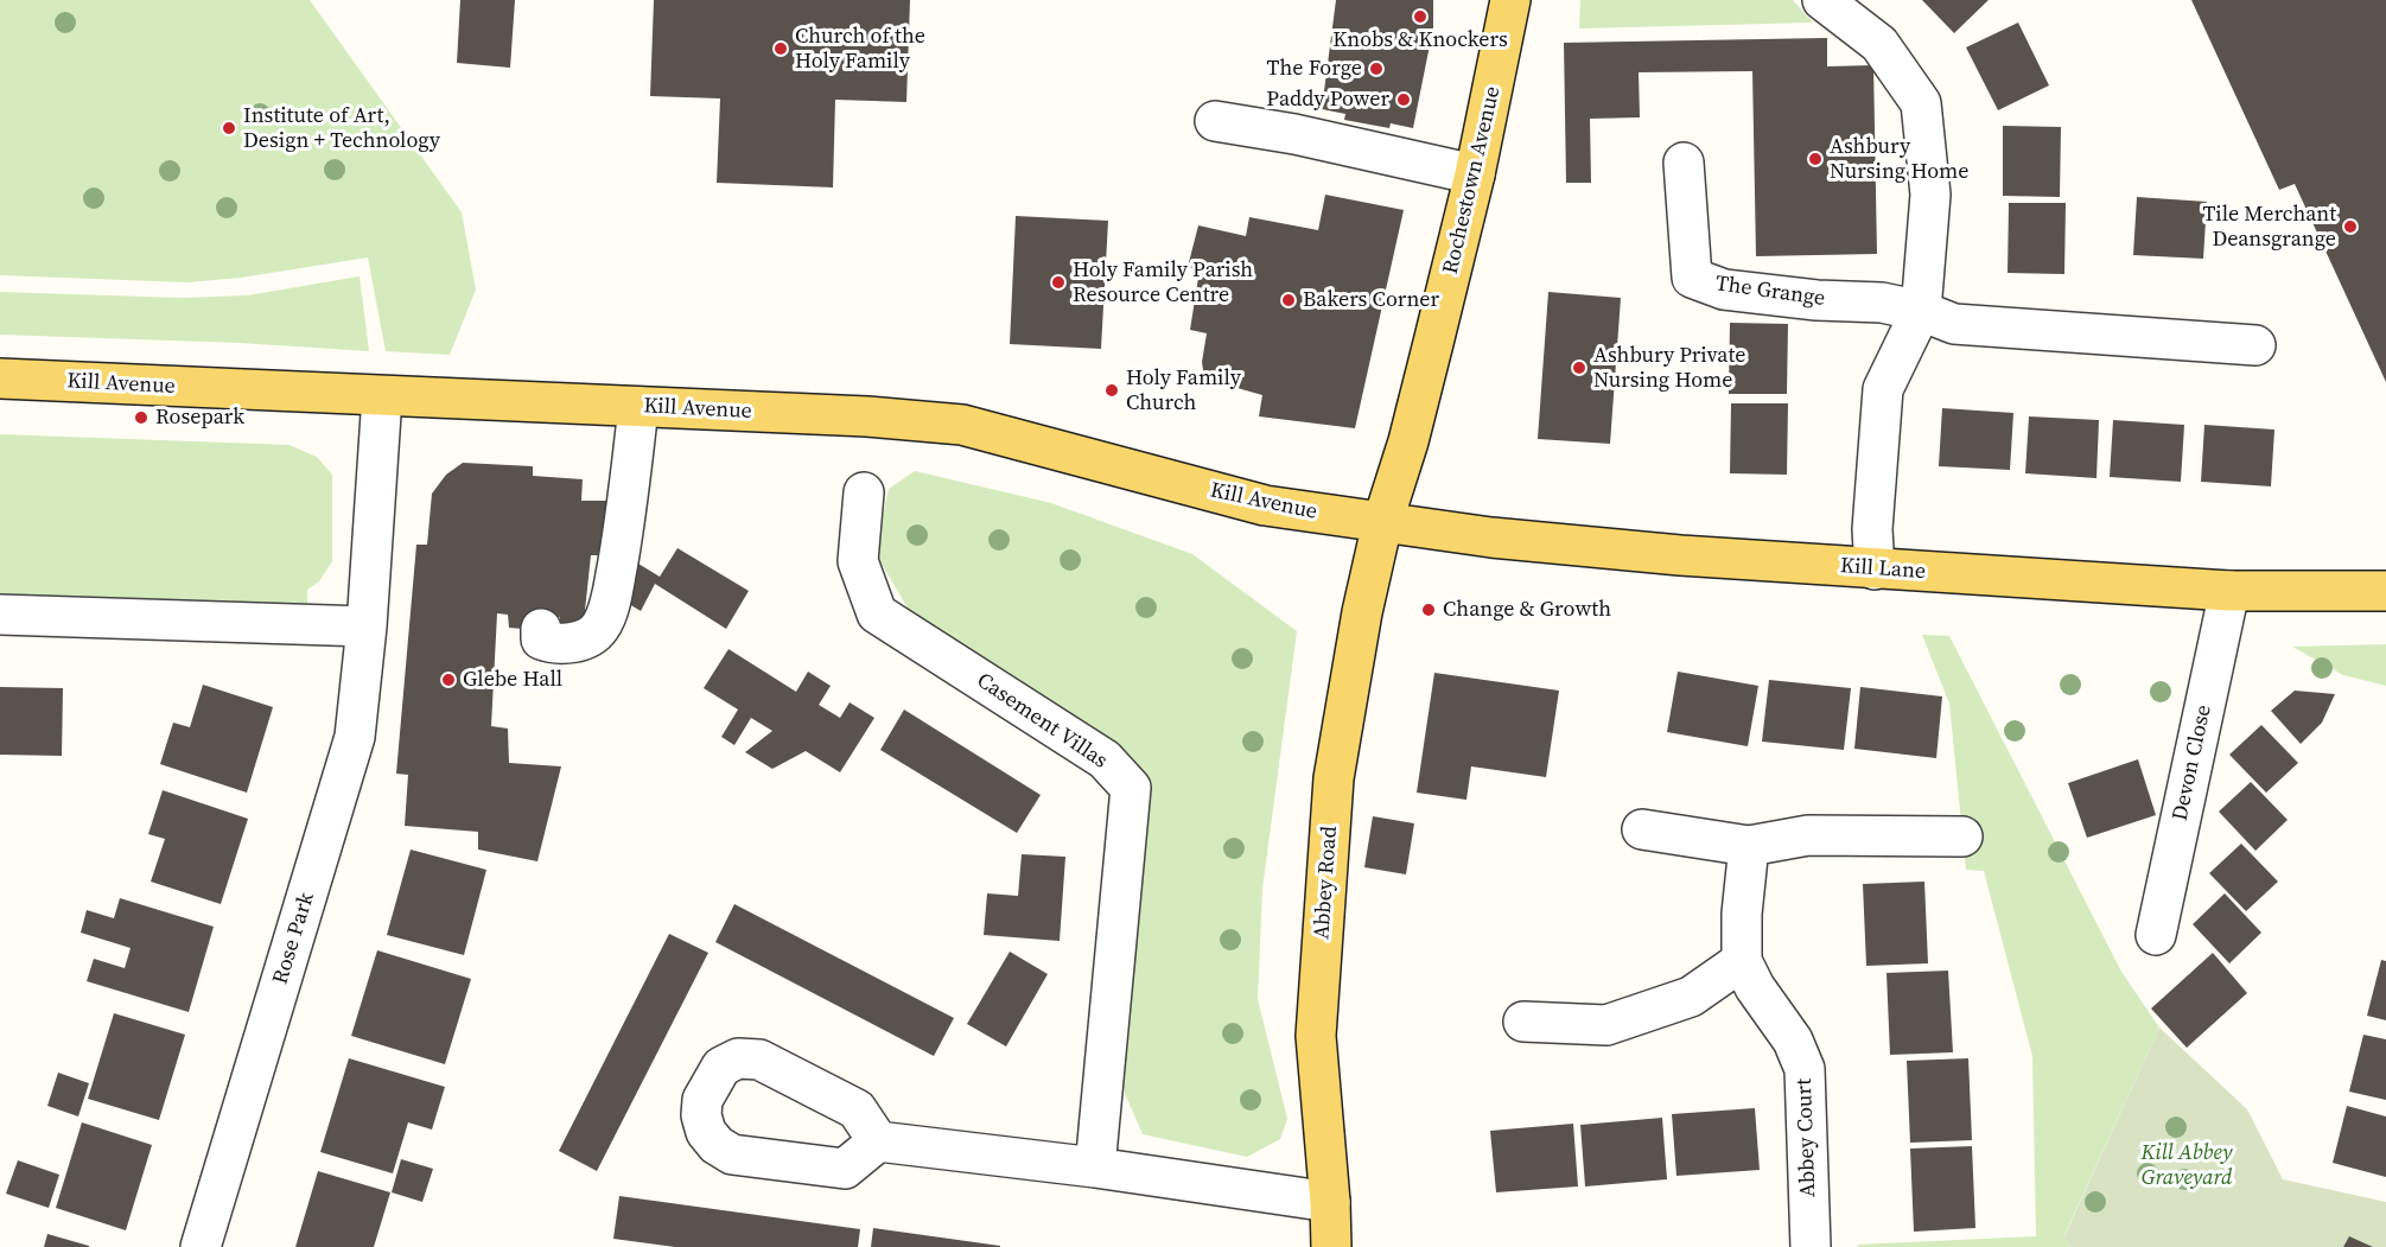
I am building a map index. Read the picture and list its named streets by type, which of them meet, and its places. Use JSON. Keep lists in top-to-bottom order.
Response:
{
  "streets": {
    "main road": [
      "Rochestown Avenue",
      "Kill Avenue",
      "Kill Lane",
      "Abbey Road"
    ],
    "street": [
      "The Grange",
      "Casement Villas",
      "Devon Close",
      "Rose Park",
      "Abbey Court"
    ]
  },
  "crossings": [
    ["Rochestown Avenue", "Kill Avenue"],
    ["Rochestown Avenue", "Kill Lane"],
    ["Rochestown Avenue", "Abbey Road"],
    ["Kill Avenue", "Kill Lane"],
    ["Kill Avenue", "Abbey Road"],
    ["Kill Avenue", "Rose Park"],
    ["Kill Lane", "Devon Close"],
    ["Kill Lane", "Abbey Road"]
  ],
  "parks": ["Kill Abbey Graveyard"],
  "places": [
    "Knobs & Knockers",
    "Church of the Holy Family",
    "The Forge",
    "Paddy Power",
    "Institute of Art, Design + Technology",
    "Ashbury Nursing Home",
    "Tile Merchant Deansgrange",
    "Holy Family Parish Resource Centre",
    "Bakers Corner",
    "Ashbury Private Nursing Home",
    "Holy Family Church",
    "Rosepark",
    "Change & Growth",
    "Glebe Hall"
  ]
}
